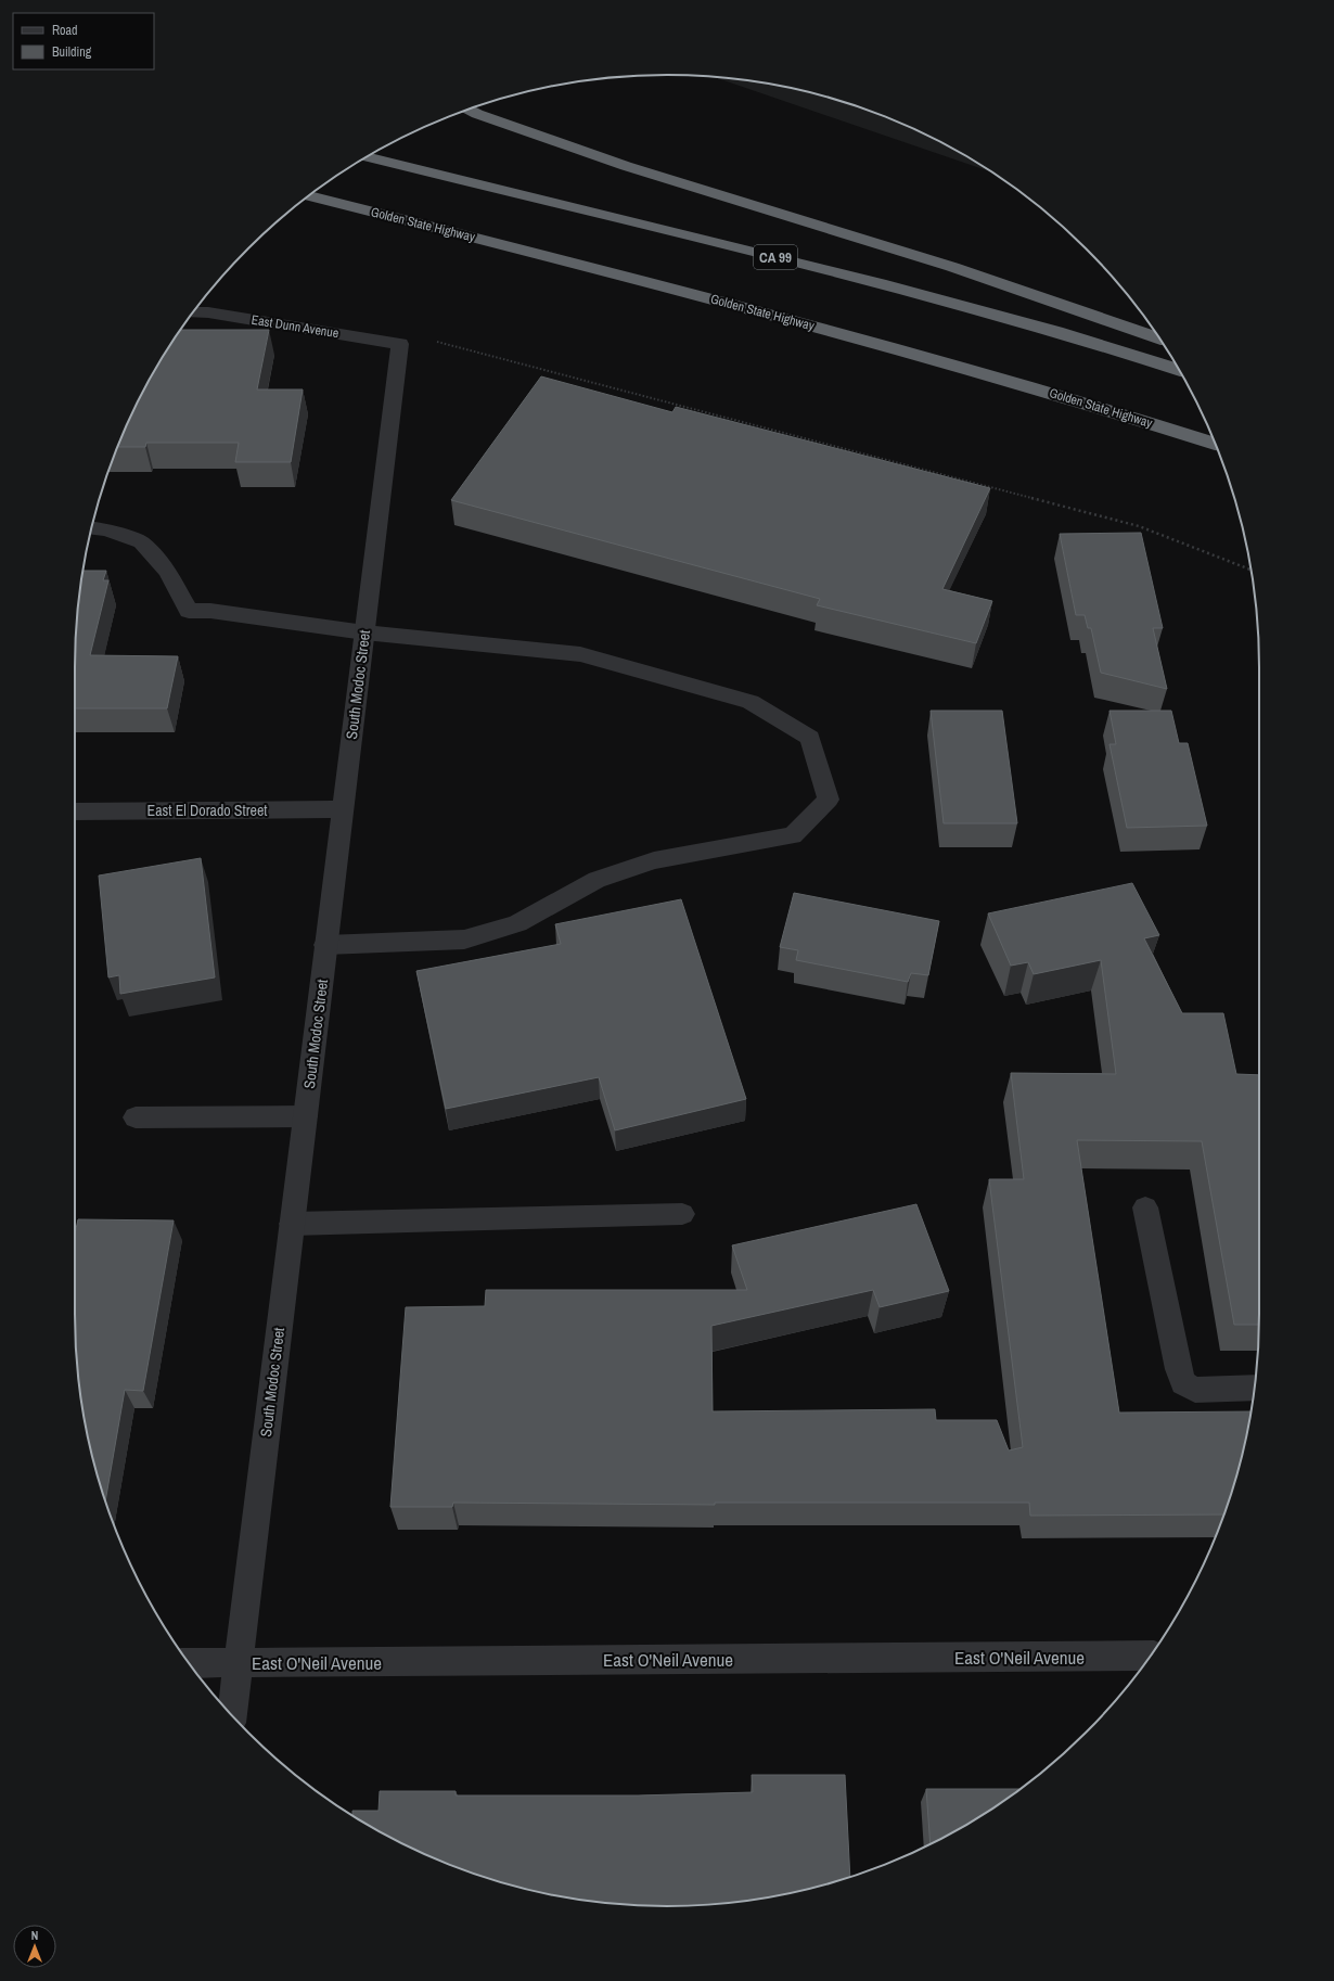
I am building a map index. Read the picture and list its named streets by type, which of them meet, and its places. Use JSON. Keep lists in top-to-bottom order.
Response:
{
  "streets": {
    "highway": ["Golden State Highway", "CA 99"],
    "street": [
      "East Dunn Avenue",
      "South Modoc Street",
      "East El Dorado Street",
      "East O'Neil Avenue"
    ]
  },
  "crossings": [
    ["East Dunn Avenue", "South Modoc Street"],
    ["South Modoc Street", "East El Dorado Street"],
    ["South Modoc Street", "East O'Neil Avenue"]
  ],
  "legend": ["Road", "Building"],
  "north": "top"
}
